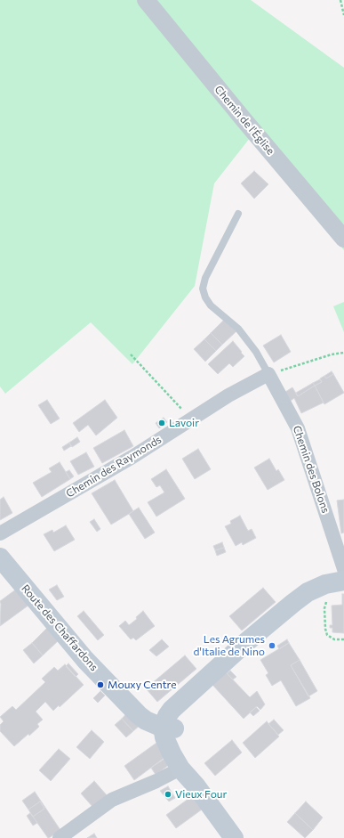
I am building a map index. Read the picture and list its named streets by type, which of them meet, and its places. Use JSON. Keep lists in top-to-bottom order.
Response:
{
  "streets": {
    "main road": ["Route des Chaffardons"],
    "street": ["Chemin de l'Église", "Chemin des Raymonds", "Chemin des Bolons"]
  },
  "crossings": [
    ["Chemin des Raymonds", "Chemin des Bolons"]
  ],
  "places": [
    "Lavoir",
    "Les Agrumes d'Italie de Nino",
    "Mouxy Centre",
    "Vieux Four"
  ]
}
